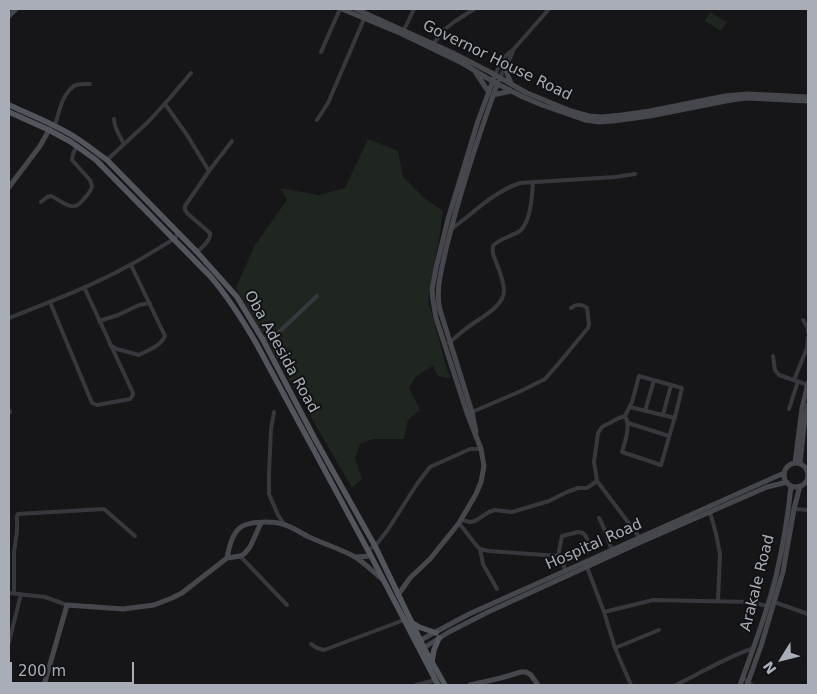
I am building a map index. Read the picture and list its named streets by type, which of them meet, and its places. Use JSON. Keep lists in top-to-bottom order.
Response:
{
  "streets": {
    "main road": ["Oba Adesida Road"],
    "street": ["Governor House Road", "Hospital Road", "Arakale Road"]
  },
  "crossings": [
    ["Oba Adesida Road", "Hospital Road"],
    ["Hospital Road", "Arakale Road"]
  ],
  "scale_bar": "200 m",
  "north": "bottom left"
}
